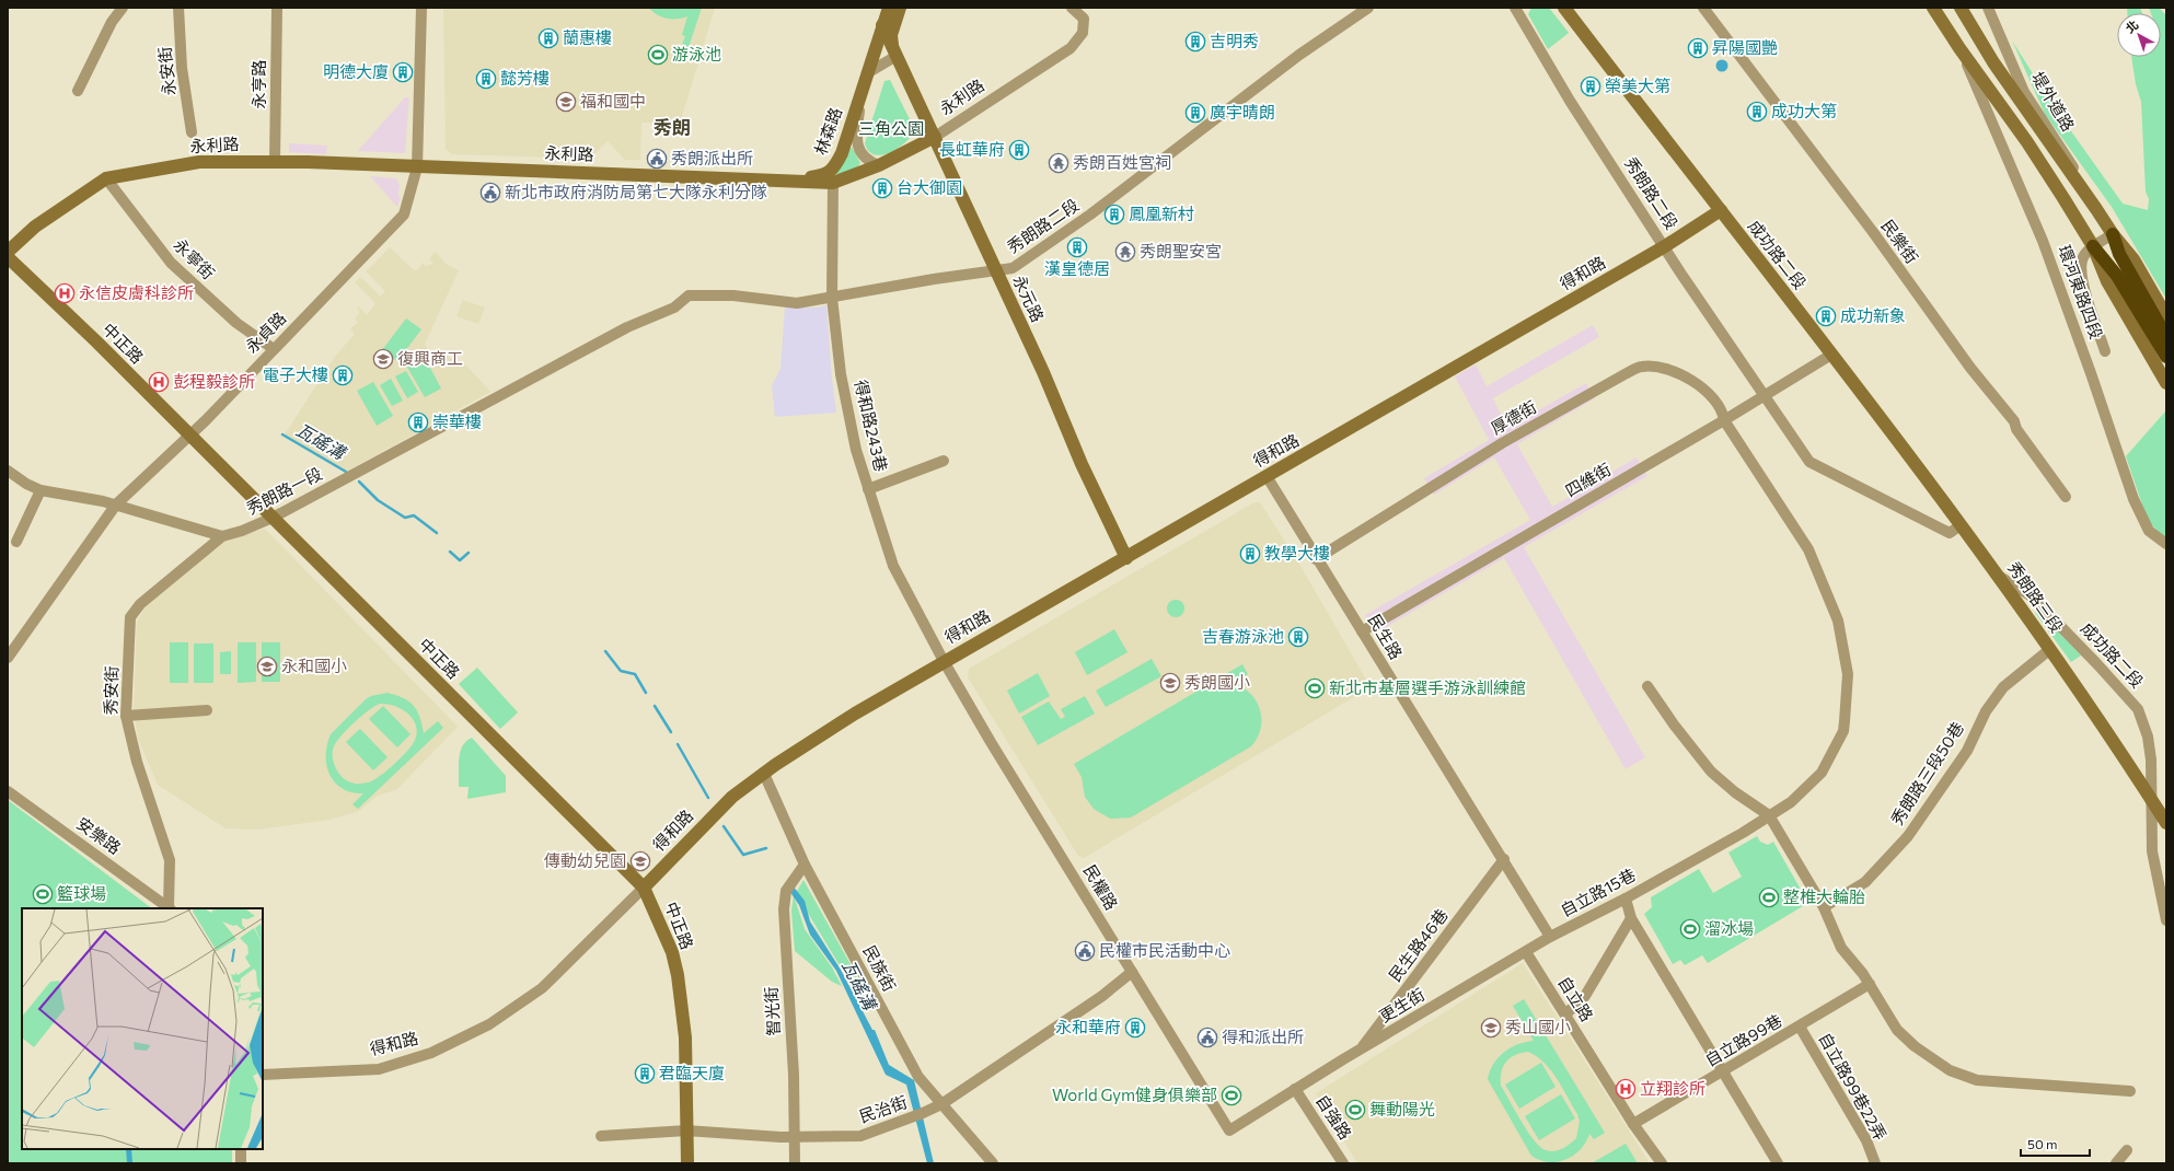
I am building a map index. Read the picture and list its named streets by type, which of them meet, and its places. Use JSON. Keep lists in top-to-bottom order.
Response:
{
  "streets": {
    "street": [
      "永安街",
      "永亨路",
      "永利路",
      "堤外道路",
      "林森路",
      "秀朗路二段",
      "民樂街",
      "成功路二段",
      "永寧街",
      "得和路",
      "環河東路四段",
      "永元路",
      "永貞路",
      "中正路",
      "厚德街",
      "得和路243巷",
      "四維街",
      "秀朗路一段",
      "秀朗路三段",
      "民生路",
      "秀安街",
      "秀朗路三段50巷",
      "安樂路",
      "民權路",
      "自立路15巷",
      "民生路46巷",
      "民族街",
      "自立路",
      "更生街",
      "智光街",
      "自立路99巷",
      "自立路99巷22弄",
      "民治街",
      "自強路"
    ]
  },
  "crossings": [
    ["永亨路", "永利路"],
    ["永利路", "林森路"],
    ["永利路", "永寧街"],
    ["永利路", "永元路"],
    ["永利路", "永貞路"],
    ["永利路", "得和路243巷"],
    ["秀朗路二段", "得和路"],
    ["秀朗路二段", "永元路"],
    ["秀朗路二段", "得和路243巷"],
    ["秀朗路二段", "四維街"],
    ["秀朗路二段", "秀朗路一段"],
    ["成功路二段", "得和路"],
    ["成功路二段", "四維街"],
    ["成功路二段", "秀朗路三段"],
    ["永寧街", "永貞路"],
    ["得和路", "永元路"],
    ["得和路", "中正路"],
    ["得和路", "得和路243巷"],
    ["得和路", "民生路"],
    ["得和路", "民權路"],
    ["得和路", "民族街"],
    ["永貞路", "中正路"],
    ["中正路", "秀朗路一段"],
    ["中正路", "民治街"],
    ["厚德街", "四維街"],
    ["厚德街", "民生路"],
    ["厚德街", "自立路15巷"],
    ["得和路243巷", "民權路"],
    ["四維街", "民生路"],
    ["秀朗路一段", "秀安街"],
    ["秀朗路三段", "秀朗路三段50巷"],
    ["民生路", "民生路46巷"],
    ["秀安街", "安樂路"],
    ["民權路", "更生街"],
    ["民權路", "民治街"],
    ["民生路46巷", "更生街"],
    ["民族街", "智光街"],
    ["民族街", "民治街"],
    ["自立路", "更生街"],
    ["自立路", "自立路99巷"],
    ["更生街", "自強路"],
    ["智光街", "民治街"],
    ["自立路99巷", "自立路99巷22弄"]
  ],
  "districts": ["秀朗"],
  "water": ["瓦磘溝"],
  "parks": ["三角公園"],
  "places": {
    "building": [
      "蘭惠樓",
      "吉明秀",
      "昇陽國艷",
      "明德大廈",
      "懿芳樓",
      "榮美大第",
      "成功大第",
      "廣宇晴朗",
      "長虹華府",
      "台大御園",
      "鳳凰新村",
      "漢皇德居",
      "成功新象",
      "電子大樓",
      "崇華樓",
      "教學大樓",
      "吉春游泳池",
      "永和華府",
      "君臨天廈"
    ],
    "sports": [
      "游泳池",
      "新北市基層選手游泳訓練館",
      "籃球場",
      "整椎大輪胎",
      "溜冰場",
      "World Gym健身俱樂部",
      "舞動陽光"
    ],
    "school or university": [
      "福和國中",
      "復興商工",
      "永和國小",
      "秀朗國小",
      "傳動幼兒園",
      "秀山國小"
    ],
    "public building": [
      "秀朗派出所",
      "新北市政府消防局第七大隊永利分隊",
      "民權市民活動中心",
      "得和派出所"
    ],
    "temple": ["秀朗百姓宮祠", "秀朗聖安宮"],
    "hospital": ["永信皮膚科診所", "彭程毅診所", "立翔診所"]
  },
  "scale_bar": "50 m",
  "north": "top left"
}
